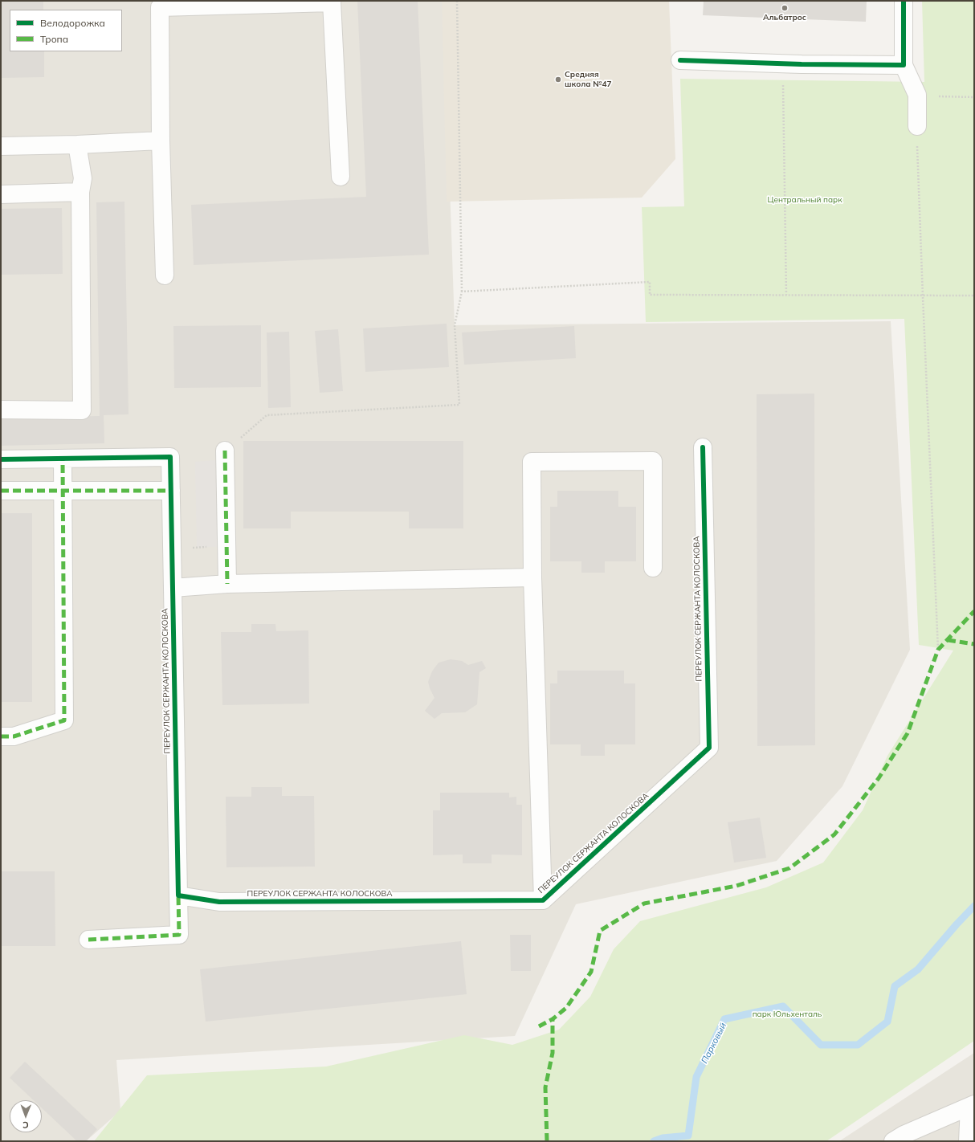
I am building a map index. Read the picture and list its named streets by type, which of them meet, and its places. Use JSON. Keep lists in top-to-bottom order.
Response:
{
  "streets": {
    "street": ["ПЕРЕУЛОК СЕРЖАНТА КОЛОСКОВА"]
  },
  "water": ["Парковый"],
  "parks": ["Центральный парк", "парк Юльхенталь"],
  "places": ["Альбатрос", "Средняя школа №47"],
  "legend": ["Велодорожка", "Тропа"],
  "north": "bottom"
}
